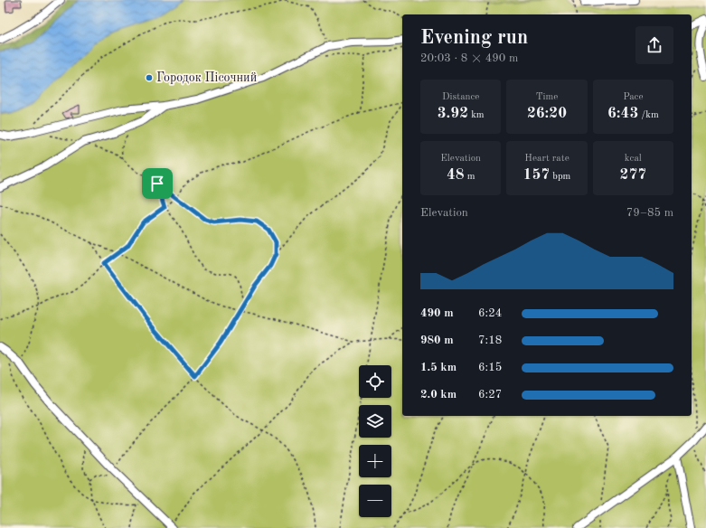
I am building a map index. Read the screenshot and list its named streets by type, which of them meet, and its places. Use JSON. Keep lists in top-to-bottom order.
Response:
{
  "places": ["Городок Пісочний"],
  "page": {
    "heading": ["Evening run", "20:03 · 8 × 490 m"],
    "stats": [
      ["Distance", "3.92 km"],
      ["Time", "26:20"],
      ["Pace", "6:43 /km"],
      ["Elevation", "48 m"],
      ["Heart rate", "157 bpm"],
      ["kcal", "277"]
    ],
    "chart": ["Elevation", "79–85 m"],
    "list": [
      {
        "name": "490 m",
        "note": "6:24"
      },
      {
        "name": "980 m",
        "note": "7:18"
      },
      {
        "name": "1.5 km",
        "note": "6:15"
      },
      {
        "name": "2.0 km",
        "note": "6:27"
      }
    ],
    "map_buttons": ["+", "−"]
  }
}
